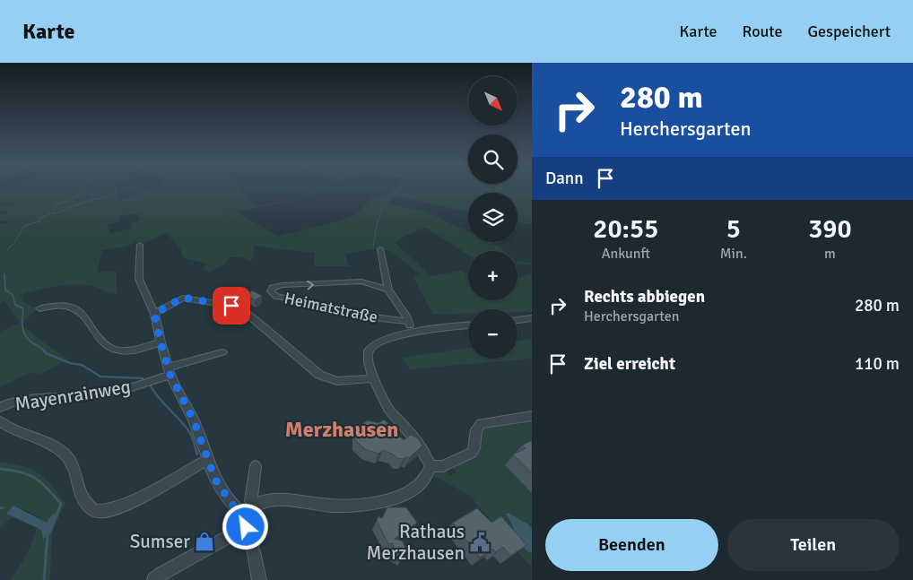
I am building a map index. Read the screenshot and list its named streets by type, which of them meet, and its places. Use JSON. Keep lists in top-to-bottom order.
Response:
{
  "streets": {
    "street": ["Heimatstraße", "Mayenrainweg"]
  },
  "districts": ["Merzhausen"],
  "places": {
    "shop": ["Sumser"],
    "public building": ["Rathaus Merzhausen"]
  },
  "north": "bottom right",
  "page": {
    "header": "Karte",
    "nav": ["Karte", "Route", "Gespeichert"],
    "turn": ["280 m", "Herchersgarten"],
    "map_buttons": ["+", "−"],
    "then": "Dann",
    "eta": [
      "20:55",
      "Ankunft",
      "5",
      "Min.",
      "390",
      "m"
    ],
    "list": [
      {
        "name": "Rechts abbiegen",
        "note": "Herchersgarten",
        "value": "280 m"
      },
      {
        "name": "Ziel erreicht",
        "value": "110 m"
      }
    ],
    "buttons": ["Beenden", "Teilen"]
  }
}
